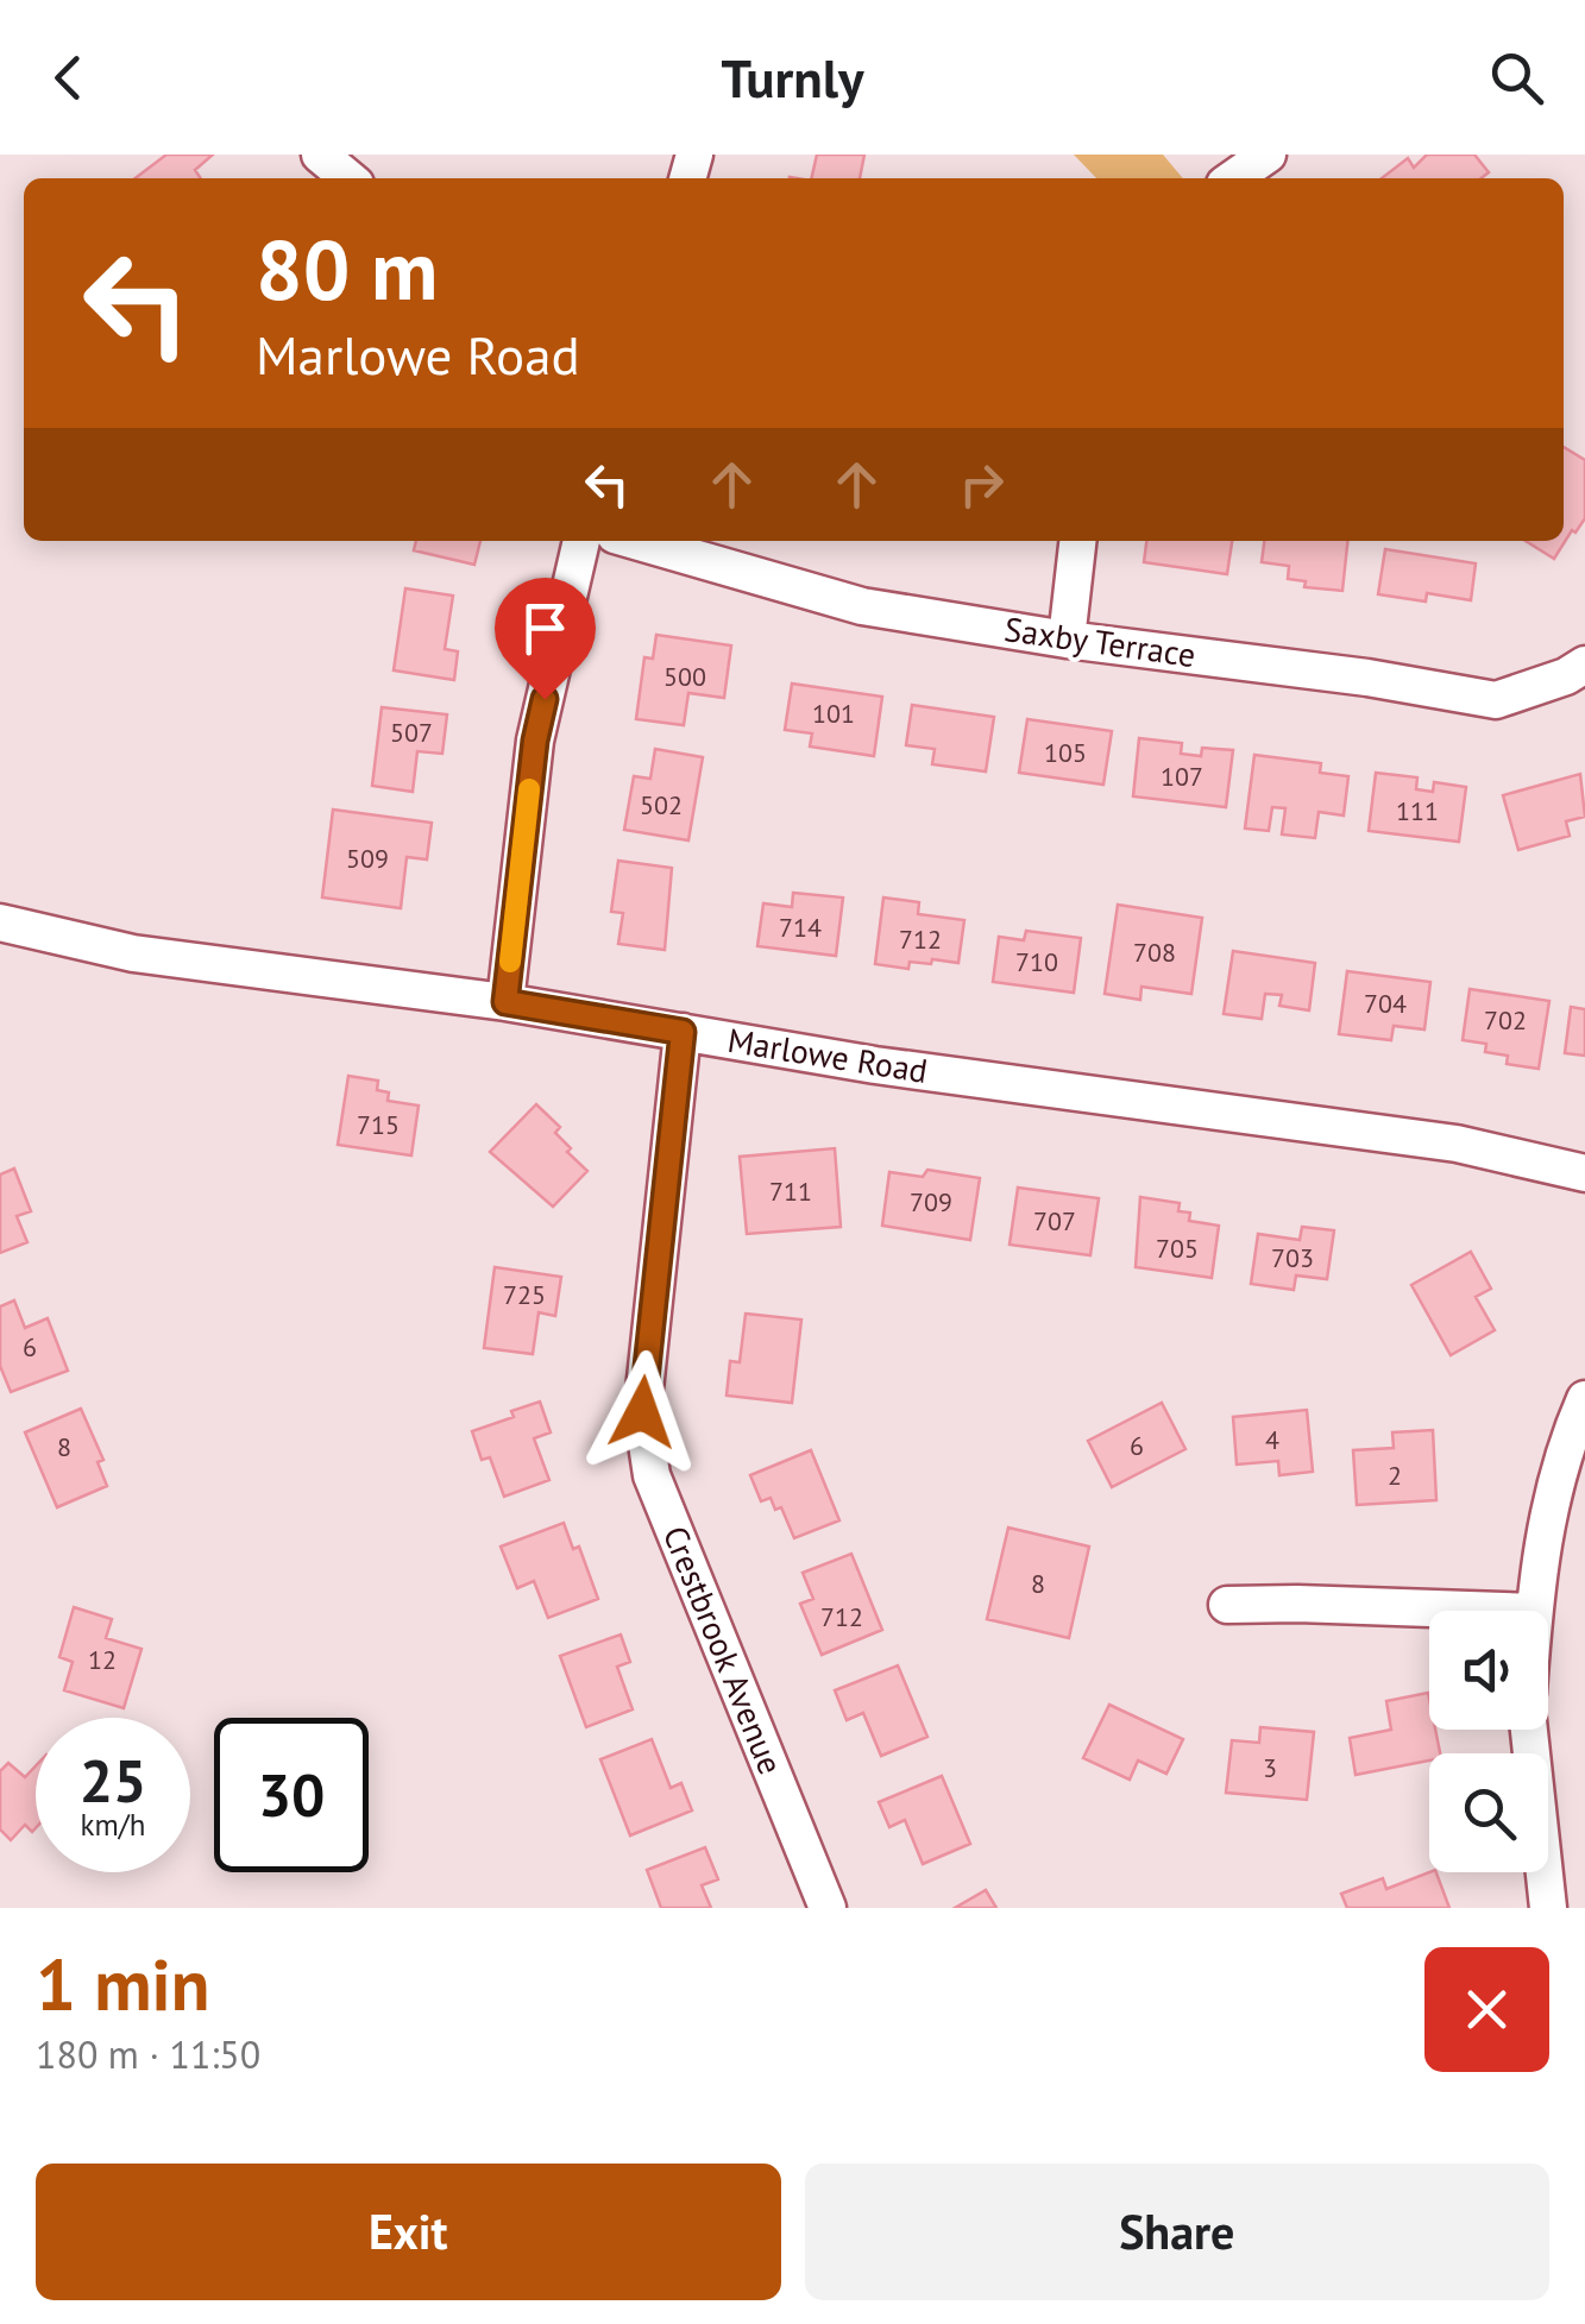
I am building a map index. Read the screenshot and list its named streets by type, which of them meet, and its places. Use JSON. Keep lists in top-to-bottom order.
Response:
{
  "streets": {
    "street": ["Saxby Terrace", "Marlowe Road", "Crestbrook Avenue"]
  },
  "crossings": [
    ["Marlowe Road", "Crestbrook Avenue"]
  ],
  "house_numbers": [
    "500",
    "101",
    "507",
    "105",
    "107",
    "502",
    "111",
    "509",
    "714",
    "712",
    "708",
    "710",
    "704",
    "702",
    "715",
    "711",
    "709",
    "707",
    "705",
    "703",
    "725",
    "6",
    "4",
    "6",
    "8",
    "2",
    "8",
    "712",
    "12",
    "3"
  ],
  "page": {
    "header": "Turnly",
    "turn": ["80 m", "Marlowe Road"],
    "speed": "25 km/h",
    "limit": "30",
    "heading": ["1 min", "180 m · 11:50"],
    "buttons": ["Exit", "Share"]
  }
}
